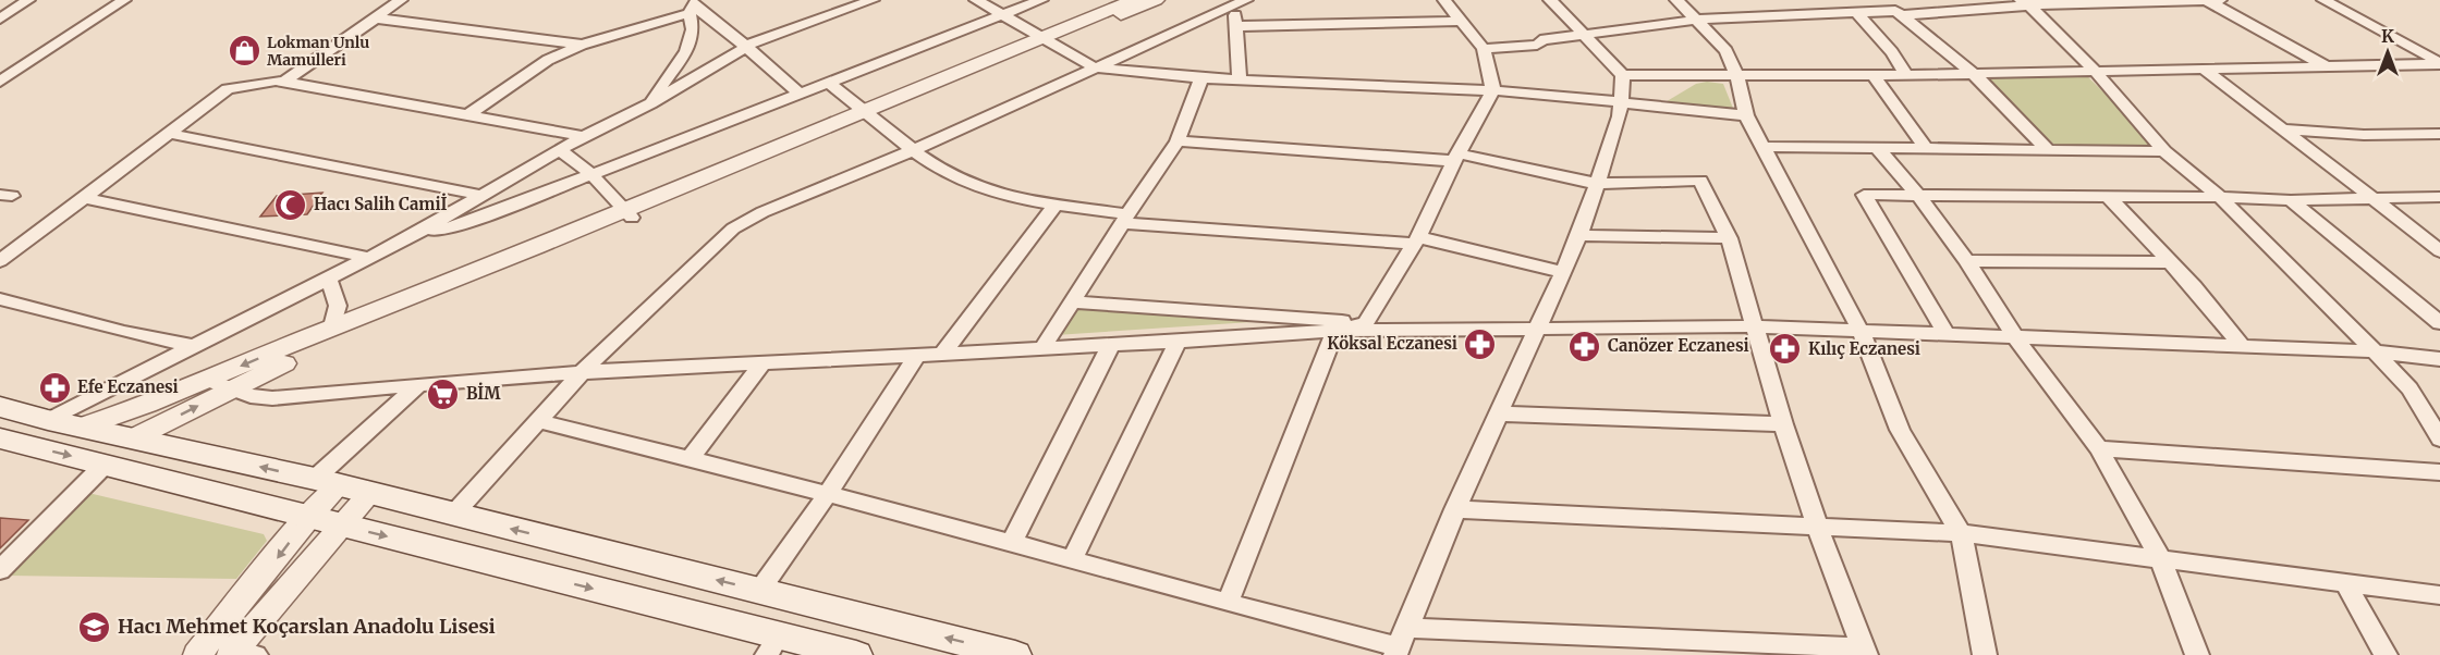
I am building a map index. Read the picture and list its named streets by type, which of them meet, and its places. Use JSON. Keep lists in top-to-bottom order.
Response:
{
  "places": {
    "shop": ["Lokman Unlu Mamulleri"],
    "mosque": ["Hacı Salih Camiİ"],
    "pharmacy": [
      "Köksal Eczanesi",
      "Canözer Eczanesi",
      "Kılıç Eczanesi",
      "Efe Eczanesi"
    ],
    "supermarket": ["BİM"],
    "school or university": ["Hacı Mehmet Koçarslan Anadolu Lisesi"]
  },
  "north": "top"
}
